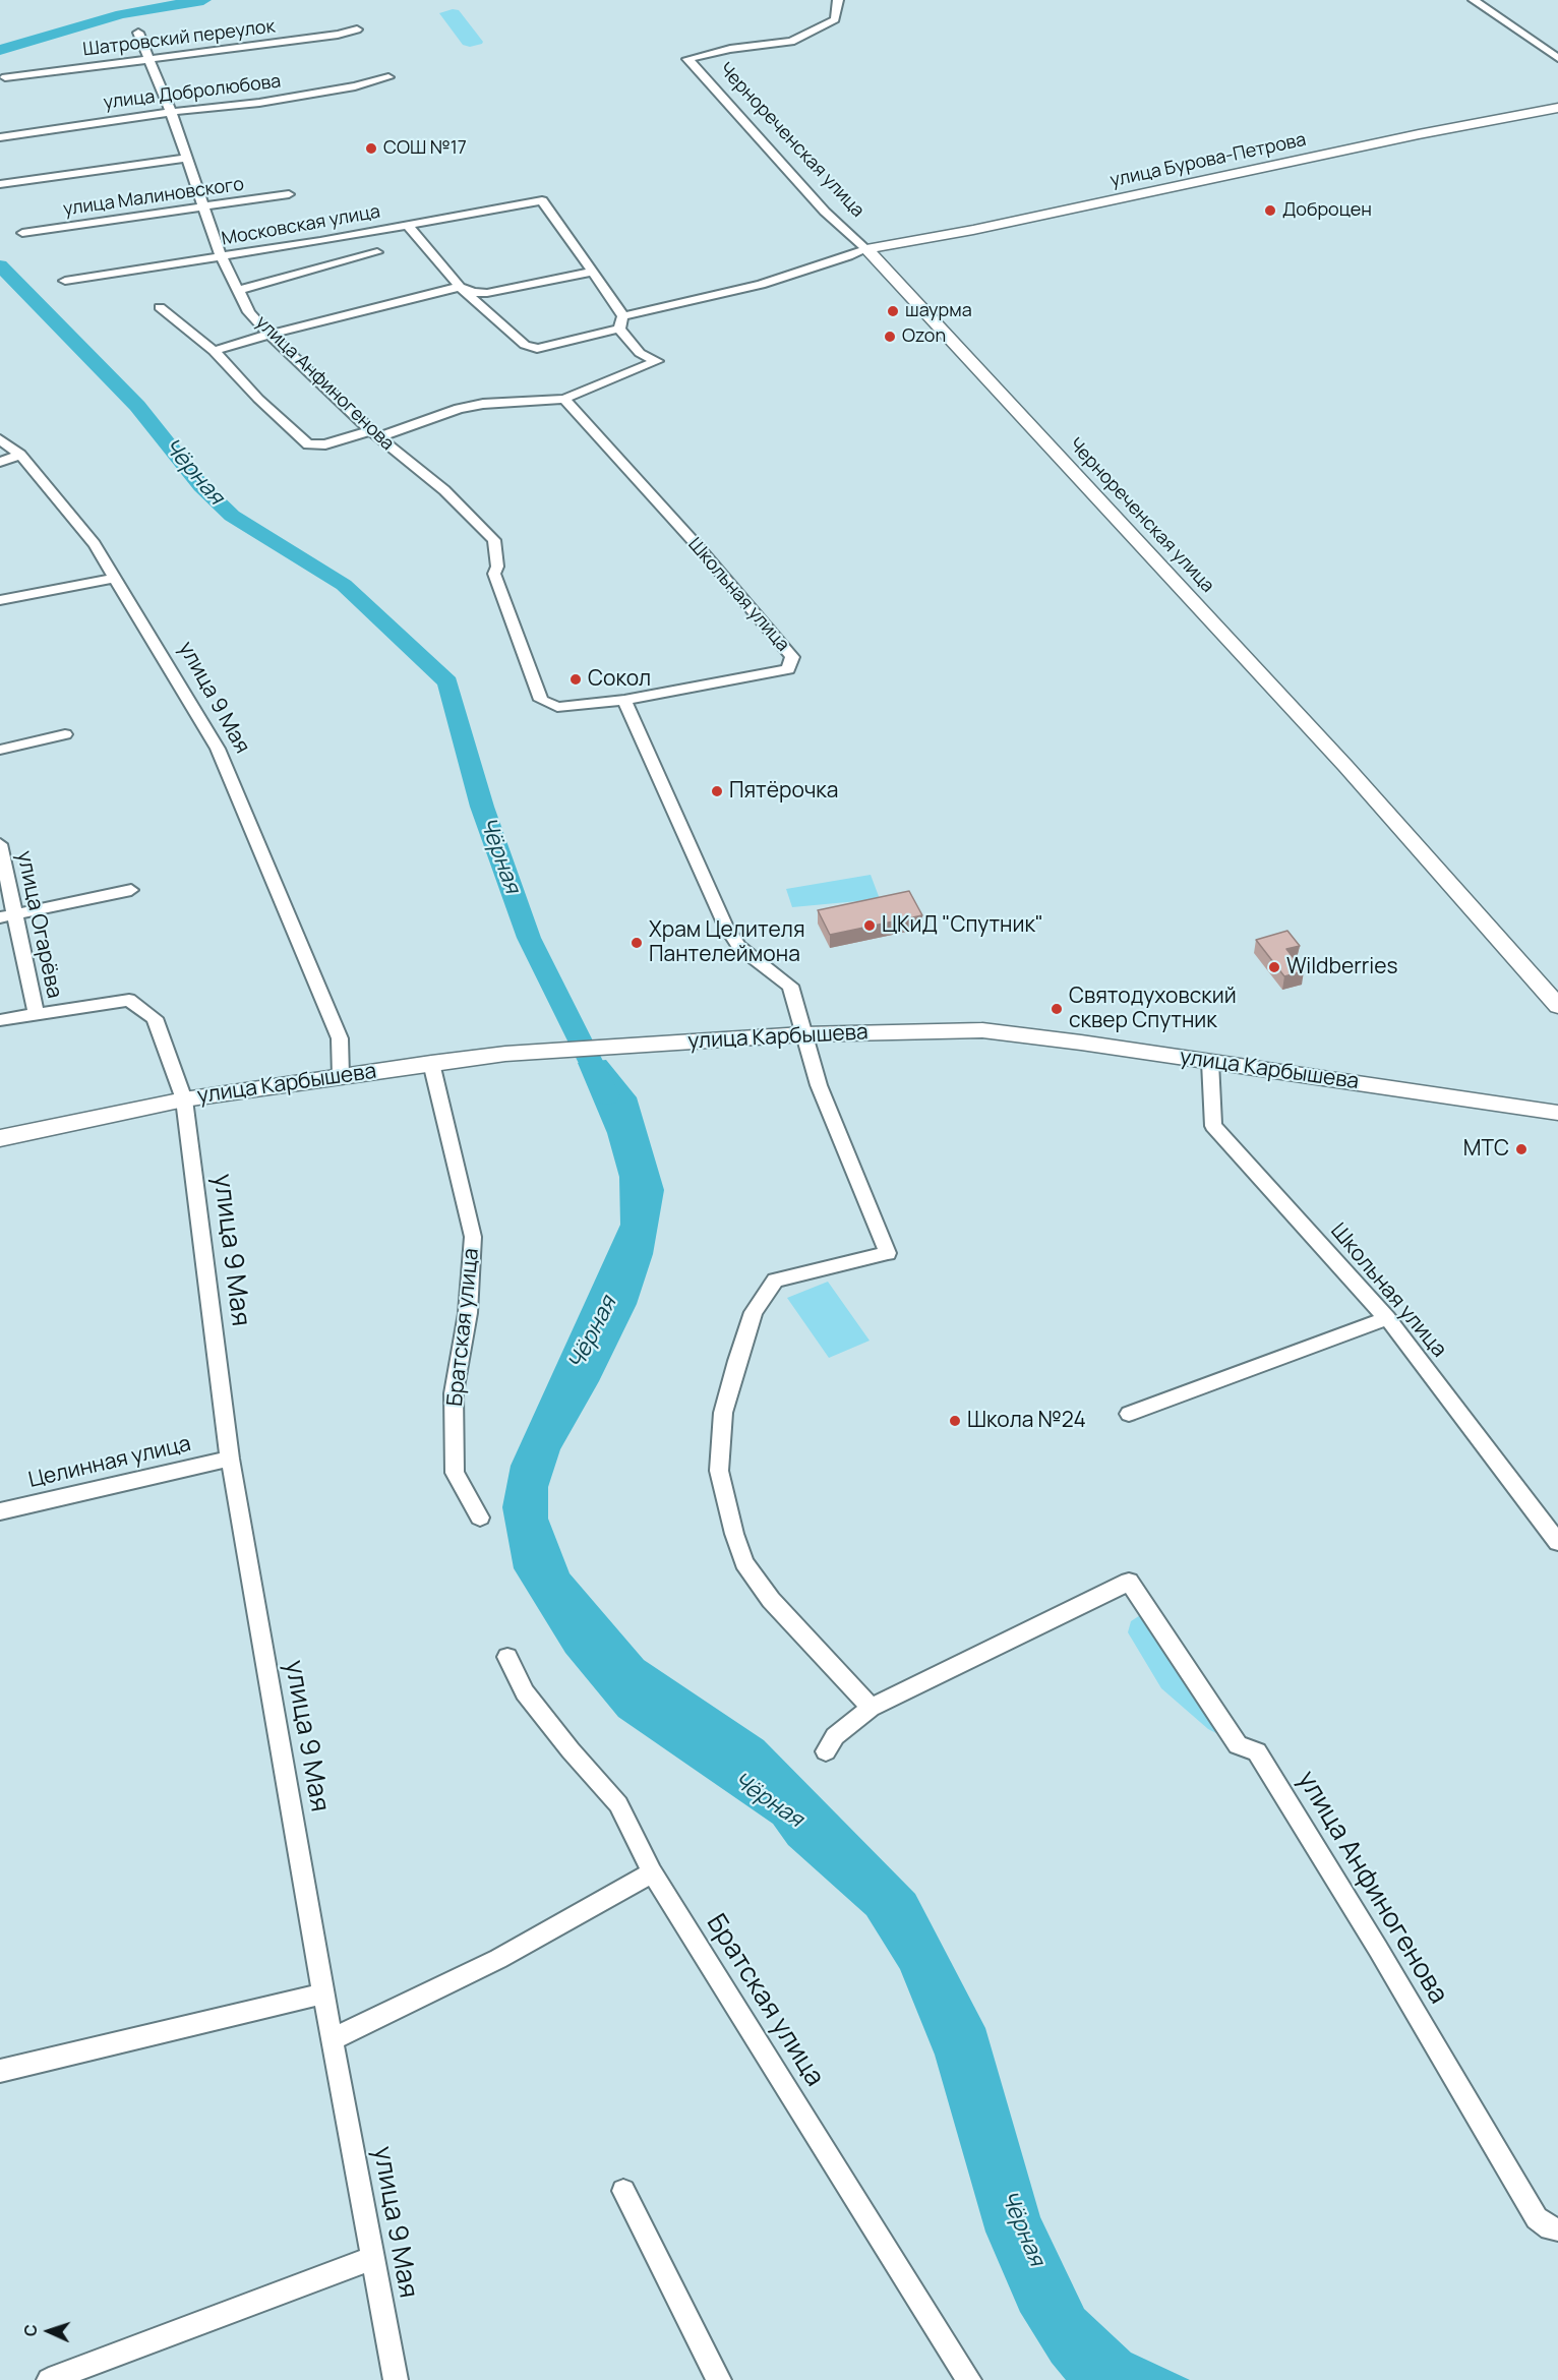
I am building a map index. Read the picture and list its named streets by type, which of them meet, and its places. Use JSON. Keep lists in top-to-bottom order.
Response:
{
  "streets": {
    "main road": ["Чернореченская улица", "улица Бурова-Петрова", "улица Карбышева"],
    "street": [
      "Шатровский переулок",
      "улица Добролюбова",
      "улица Малиновского",
      "Московская улица",
      "улица Анфиногенова",
      "Школьная улица",
      "улица 9 Мая",
      "улица Огарёва",
      "Братская улица",
      "Целинная улица"
    ]
  },
  "crossings": [
    ["Шатровский переулок", "улица Анфиногенова"],
    ["улица Добролюбова", "улица Анфиногенова"],
    ["Чернореченская улица", "улица Бурова-Петрова"],
    ["улица Малиновского", "улица Анфиногенова"],
    ["Московская улица", "улица Анфиногенова"],
    ["улица Анфиногенова", "Школьная улица"],
    ["Школьная улица", "улица Карбышева"],
    ["улица 9 Мая", "улица Огарёва"],
    ["улица 9 Мая", "улица Карбышева"],
    ["улица 9 Мая", "Целинная улица"],
    ["улица Карбышева", "Братская улица"]
  ],
  "water": ["Чёрная"],
  "places": [
    "СОШ №17",
    "Доброцен",
    "шаурма",
    "Ozon",
    "Сокол",
    "Пятёрочка",
    "ЦКиД \"Спутник\"",
    "Храм Целителя Пантелеймона",
    "Wildberries",
    "Святодуховский сквер Спутник",
    "МТС",
    "Школа №24"
  ],
  "north": "left"
}
